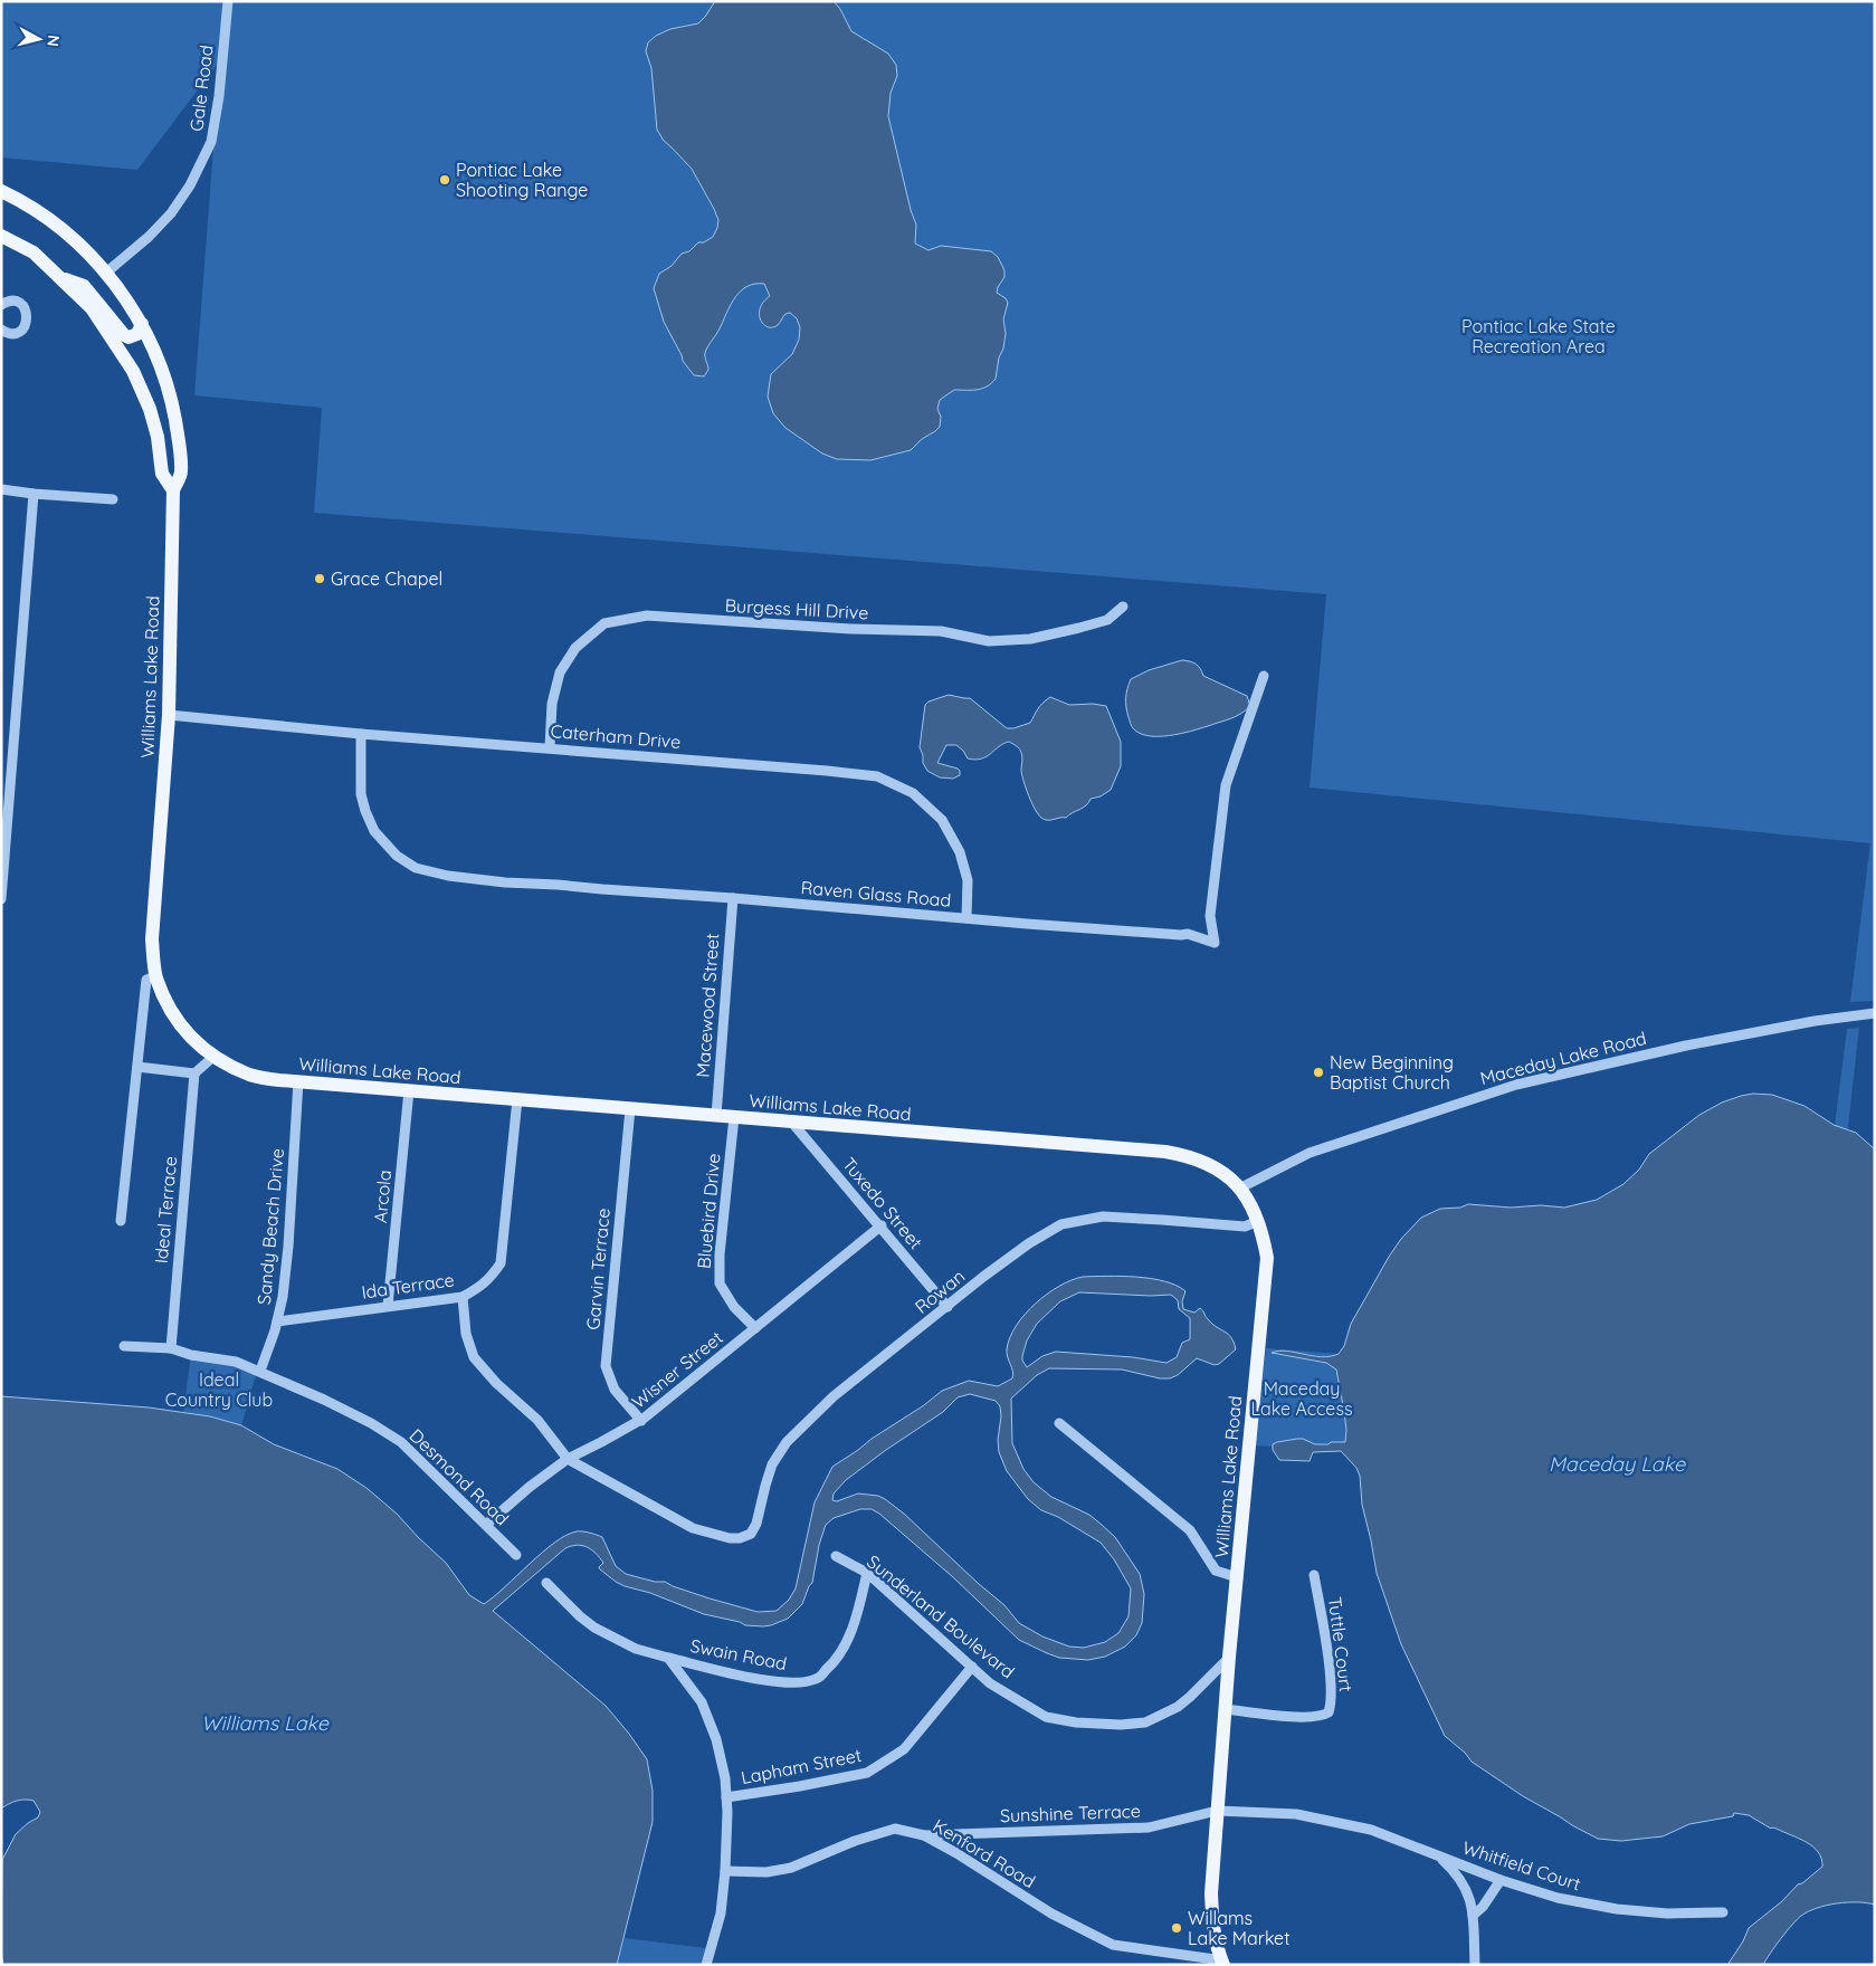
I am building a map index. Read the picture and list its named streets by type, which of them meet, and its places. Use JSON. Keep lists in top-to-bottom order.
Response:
{
  "streets": {
    "main road": ["Williams Lake Road"],
    "street": [
      "Gale Road",
      "Burgess Hill Drive",
      "Caterham Drive",
      "Raven Glass Road",
      "Macewood Street",
      "Maceday Lake Road",
      "Arcola",
      "Tuxedo Street",
      "Ideal Terrace",
      "Bluebird Drive",
      "Sandy Beach Drive",
      "Garvin Terrace",
      "Ida Terrace",
      "Rowan",
      "Wisner Street",
      "Desmond Road",
      "Sunderland Boulevard",
      "Tuttle Court",
      "Swain Road",
      "Lapham Street",
      "Sunshine Terrace",
      "Kenford Road",
      "Whitfield Court"
    ]
  },
  "crossings": [
    ["Gale Road", "Williams Lake Road"],
    ["Burgess Hill Drive", "Caterham Drive"],
    ["Williams Lake Road", "Caterham Drive"],
    ["Williams Lake Road", "Macewood Street"],
    ["Williams Lake Road", "Maceday Lake Road"],
    ["Williams Lake Road", "Arcola"],
    ["Williams Lake Road", "Tuxedo Street"],
    ["Williams Lake Road", "Bluebird Drive"],
    ["Williams Lake Road", "Sandy Beach Drive"],
    ["Williams Lake Road", "Garvin Terrace"],
    ["Williams Lake Road", "Ida Terrace"],
    ["Williams Lake Road", "Rowan"],
    ["Williams Lake Road", "Sunderland Boulevard"],
    ["Williams Lake Road", "Tuttle Court"],
    ["Williams Lake Road", "Sunshine Terrace"],
    ["Williams Lake Road", "Kenford Road"],
    ["Caterham Drive", "Raven Glass Road"],
    ["Raven Glass Road", "Macewood Street"],
    ["Arcola", "Ida Terrace"],
    ["Tuxedo Street", "Rowan"],
    ["Tuxedo Street", "Wisner Street"],
    ["Ideal Terrace", "Desmond Road"],
    ["Bluebird Drive", "Wisner Street"],
    ["Sandy Beach Drive", "Ida Terrace"],
    ["Sandy Beach Drive", "Desmond Road"],
    ["Garvin Terrace", "Wisner Street"],
    ["Rowan", "Wisner Street"],
    ["Wisner Street", "Desmond Road"],
    ["Sunderland Boulevard", "Swain Road"],
    ["Sunderland Boulevard", "Lapham Street"],
    ["Sunshine Terrace", "Kenford Road"],
    ["Sunshine Terrace", "Whitfield Court"]
  ],
  "water": ["Maceday Lake", "Williams Lake"],
  "parks": ["Pontiac Lake State Recreation Area", "Ideal Country Club", "Maceday Lake Access"],
  "places": [
    "Pontiac Lake Shooting Range",
    "Grace Chapel",
    "New Beginning Baptist Church",
    "Willams Lake Market"
  ],
  "north": "right"
}
